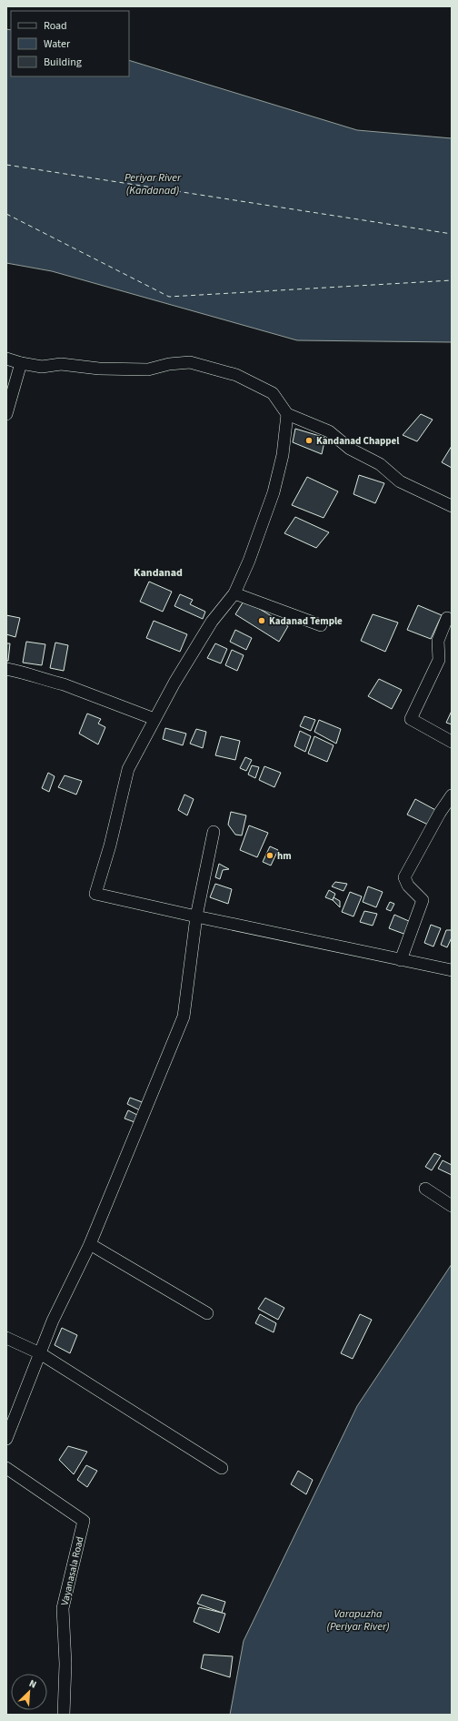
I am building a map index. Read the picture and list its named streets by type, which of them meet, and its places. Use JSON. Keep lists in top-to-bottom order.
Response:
{
  "streets": {
    "street": ["Vayanasala Road"]
  },
  "districts": ["Kandanad"],
  "water": ["Periyar River (Kandanad)", "Varapuzha (Periyar River)"],
  "places": ["Kandanad Chappel", "Kadanad Temple", "hm"],
  "legend": ["Road", "Water", "Building"],
  "north": "top right"
}
